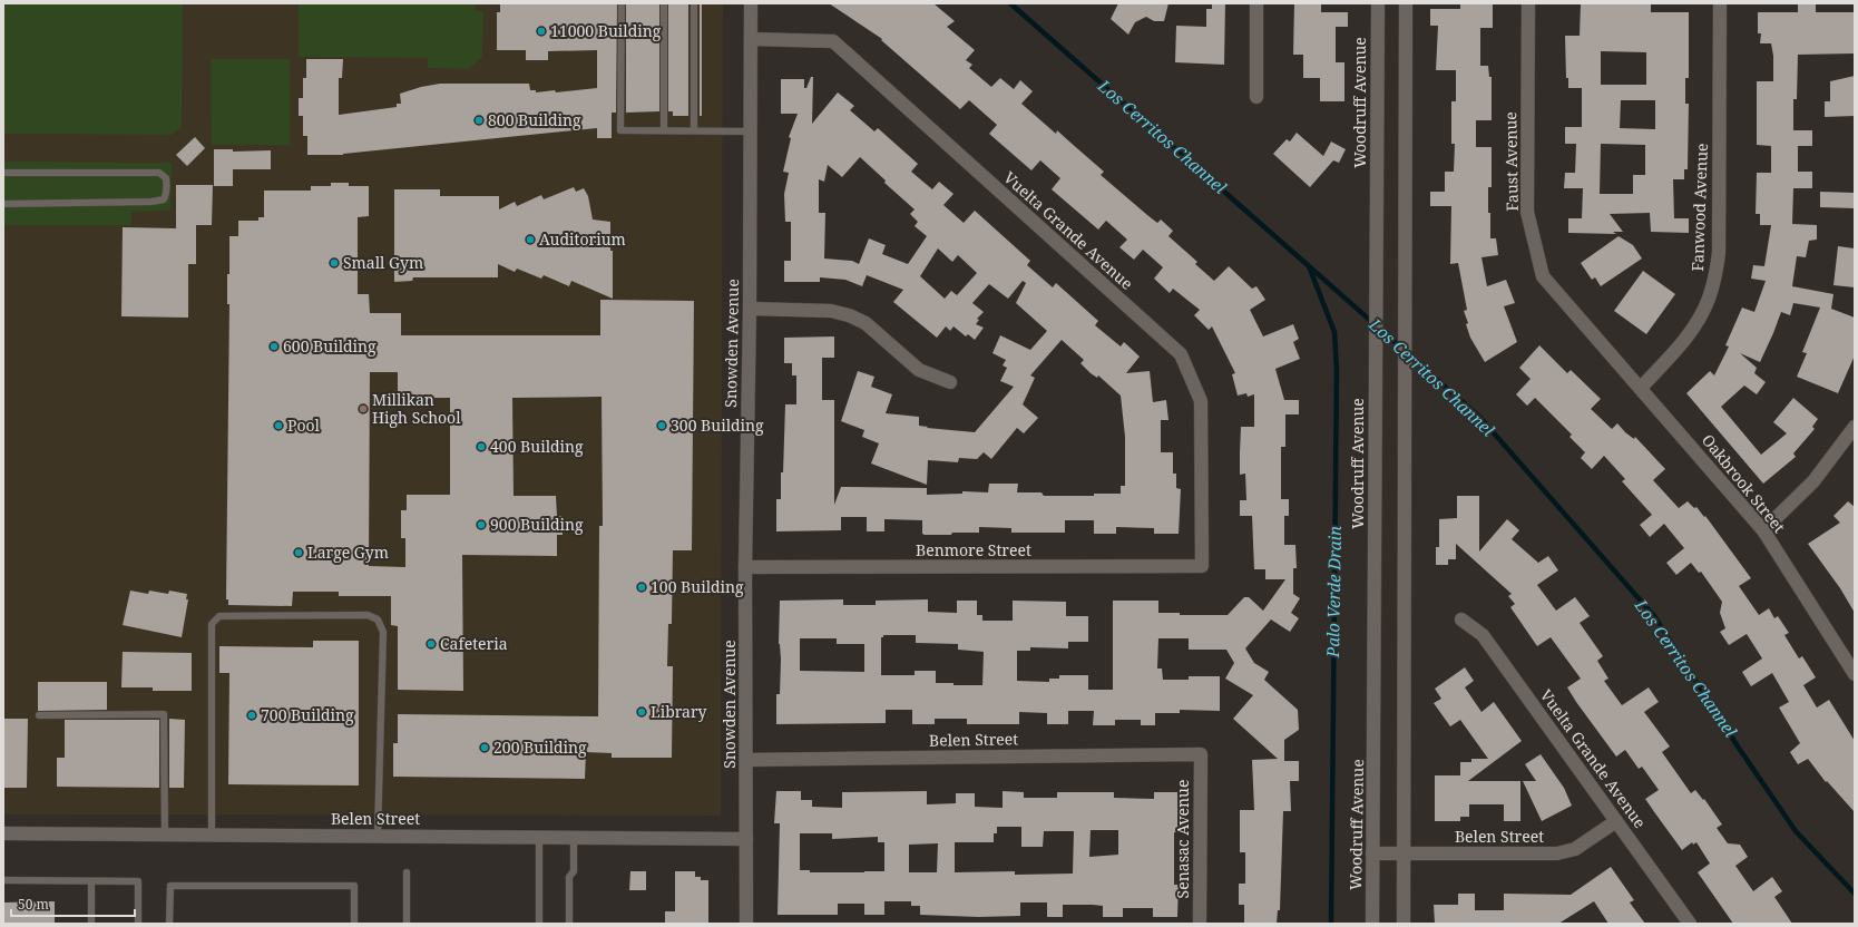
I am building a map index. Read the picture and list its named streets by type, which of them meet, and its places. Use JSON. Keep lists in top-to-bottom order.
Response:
{
  "streets": {
    "street": [
      "Woodruff Avenue",
      "Faust Avenue",
      "Fanwood Avenue",
      "Vuelta Grande Avenue",
      "Snowden Avenue",
      "Oakbrook Street",
      "Benmore Street",
      "Belen Street",
      "Senasac Avenue"
    ]
  },
  "crossings": [
    ["Woodruff Avenue", "Belen Street"],
    ["Faust Avenue", "Fanwood Avenue"],
    ["Faust Avenue", "Oakbrook Street"],
    ["Fanwood Avenue", "Oakbrook Street"],
    ["Vuelta Grande Avenue", "Snowden Avenue"],
    ["Vuelta Grande Avenue", "Benmore Street"],
    ["Vuelta Grande Avenue", "Belen Street"],
    ["Snowden Avenue", "Benmore Street"],
    ["Snowden Avenue", "Belen Street"],
    ["Belen Street", "Senasac Avenue"]
  ],
  "water": ["Los Cerritos Channel", "Palo Verde Drain"],
  "places": [
    "11000 Building",
    "800 Building",
    "Auditorium",
    "Small Gym",
    "600 Building",
    "Millikan High School",
    "Pool",
    "300 Building",
    "400 Building",
    "900 Building",
    "Large Gym",
    "100 Building",
    "Cafeteria",
    "Library",
    "700 Building",
    "200 Building"
  ],
  "scale_bar": "50 m"
}
